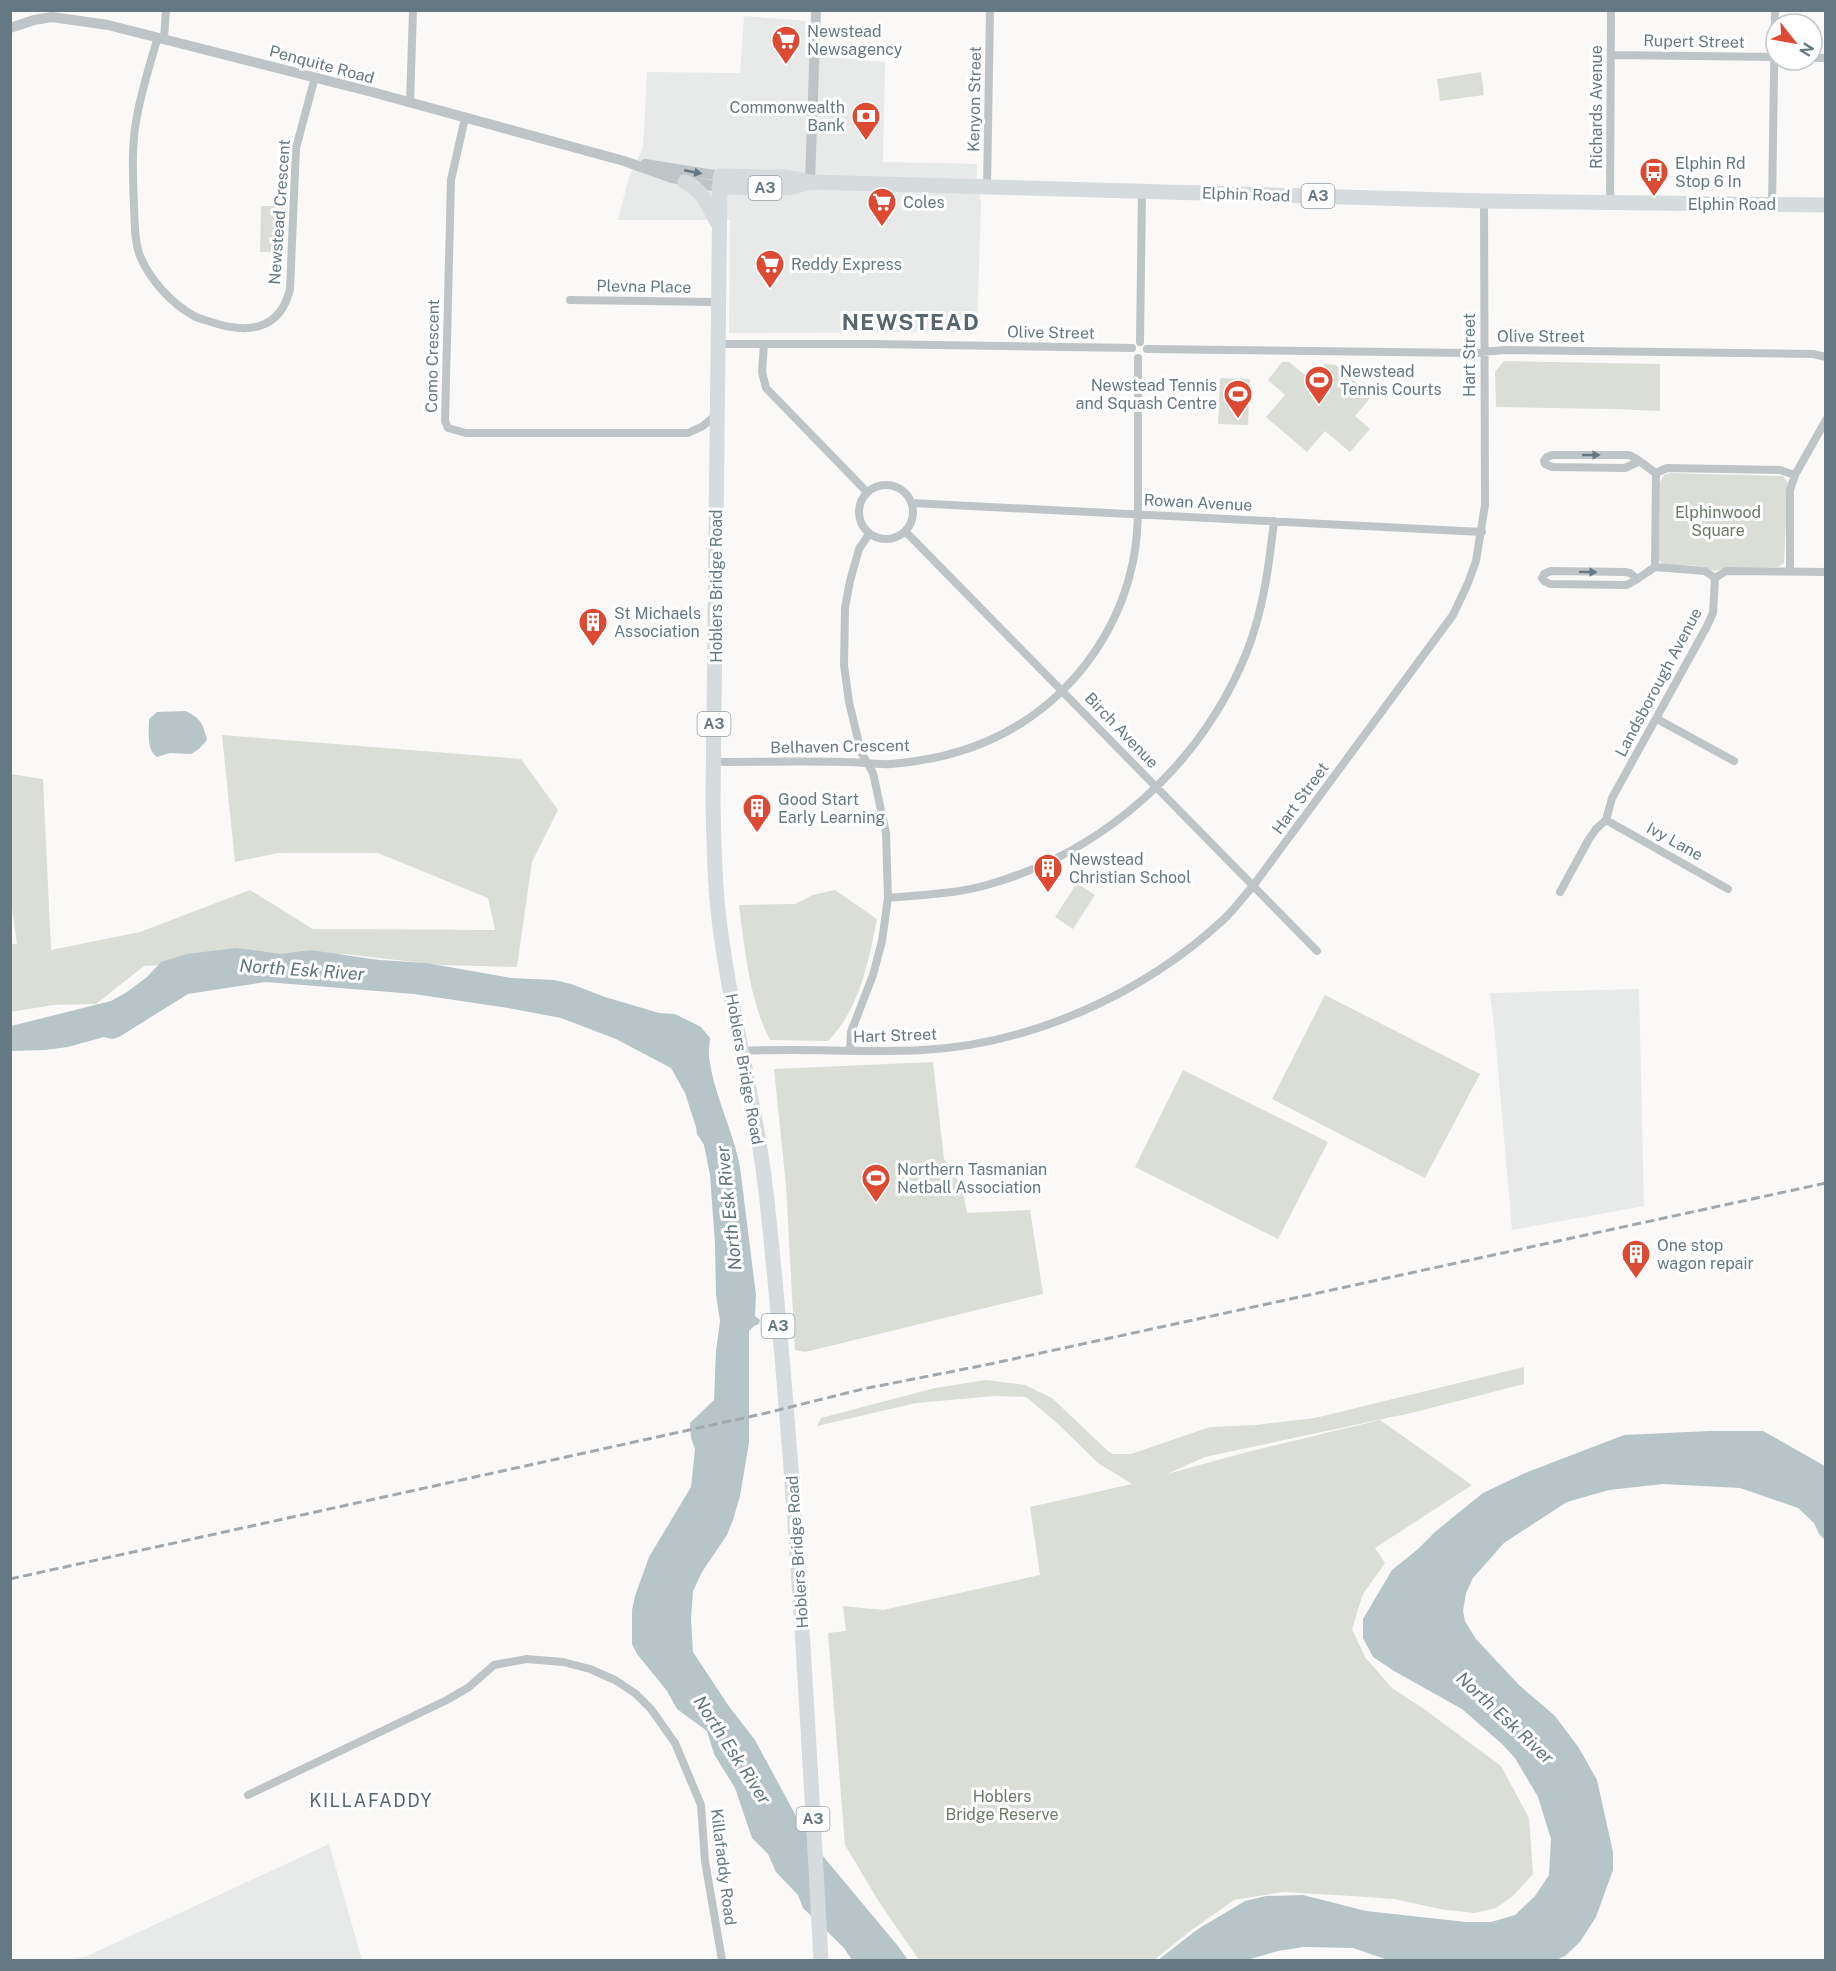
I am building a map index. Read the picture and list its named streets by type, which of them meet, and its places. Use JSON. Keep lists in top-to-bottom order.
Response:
{
  "streets": {
    "highway": ["A3", "Elphin Road", "Hoblers Bridge Road"],
    "street": [
      "Rupert Street",
      "Penquite Road",
      "Kenyon Street",
      "Richards Avenue",
      "Newstead Crescent",
      "Plevna Place",
      "Olive Street",
      "Hart Street",
      "Como Crescent",
      "Rowan Avenue",
      "Landsborough Avenue",
      "Birch Avenue",
      "Belhaven Crescent",
      "Ivy Lane",
      "Killafaddy Road"
    ]
  },
  "crossings": [
    ["Rupert Street", "Richards Avenue"],
    ["Penquite Road", "Elphin Road"],
    ["Penquite Road", "Newstead Crescent"],
    ["Penquite Road", "Como Crescent"],
    ["Penquite Road", "Hoblers Bridge Road"],
    ["Kenyon Street", "Elphin Road"],
    ["Richards Avenue", "Elphin Road"],
    ["Elphin Road", "Hart Street"],
    ["Elphin Road", "Hoblers Bridge Road"],
    ["Plevna Place", "Hoblers Bridge Road"],
    ["Olive Street", "Hart Street"],
    ["Olive Street", "Hoblers Bridge Road"],
    ["Olive Street", "Belhaven Crescent"],
    ["Hart Street", "Rowan Avenue"],
    ["Hart Street", "Hoblers Bridge Road"],
    ["Hart Street", "Birch Avenue"],
    ["Como Crescent", "Hoblers Bridge Road"],
    ["Rowan Avenue", "Birch Avenue"],
    ["Rowan Avenue", "Belhaven Crescent"],
    ["Hoblers Bridge Road", "Belhaven Crescent"],
    ["Landsborough Avenue", "Ivy Lane"],
    ["Birch Avenue", "Belhaven Crescent"]
  ],
  "districts": ["NEWSTEAD", "KILLAFADDY"],
  "water": ["North Esk River"],
  "parks": ["Elphinwood Square", "Hoblers Bridge Reserve"],
  "places": {
    "supermarket": ["Newstead Newsagency", "Coles", "Reddy Express"],
    "bank": ["Commonwealth Bank"],
    "bus stop": ["Elphin Rd Stop 6 In"],
    "sports": ["Newstead Tennis Courts", "Newstead Tennis and Squash Centre", "Northern Tasmanian Netball Association"],
    "building": [
      "St Michaels Association",
      "Good Start Early Learning",
      "Newstead Christian School",
      "One stop wagon repair"
    ]
  },
  "north": "bottom right"
}
